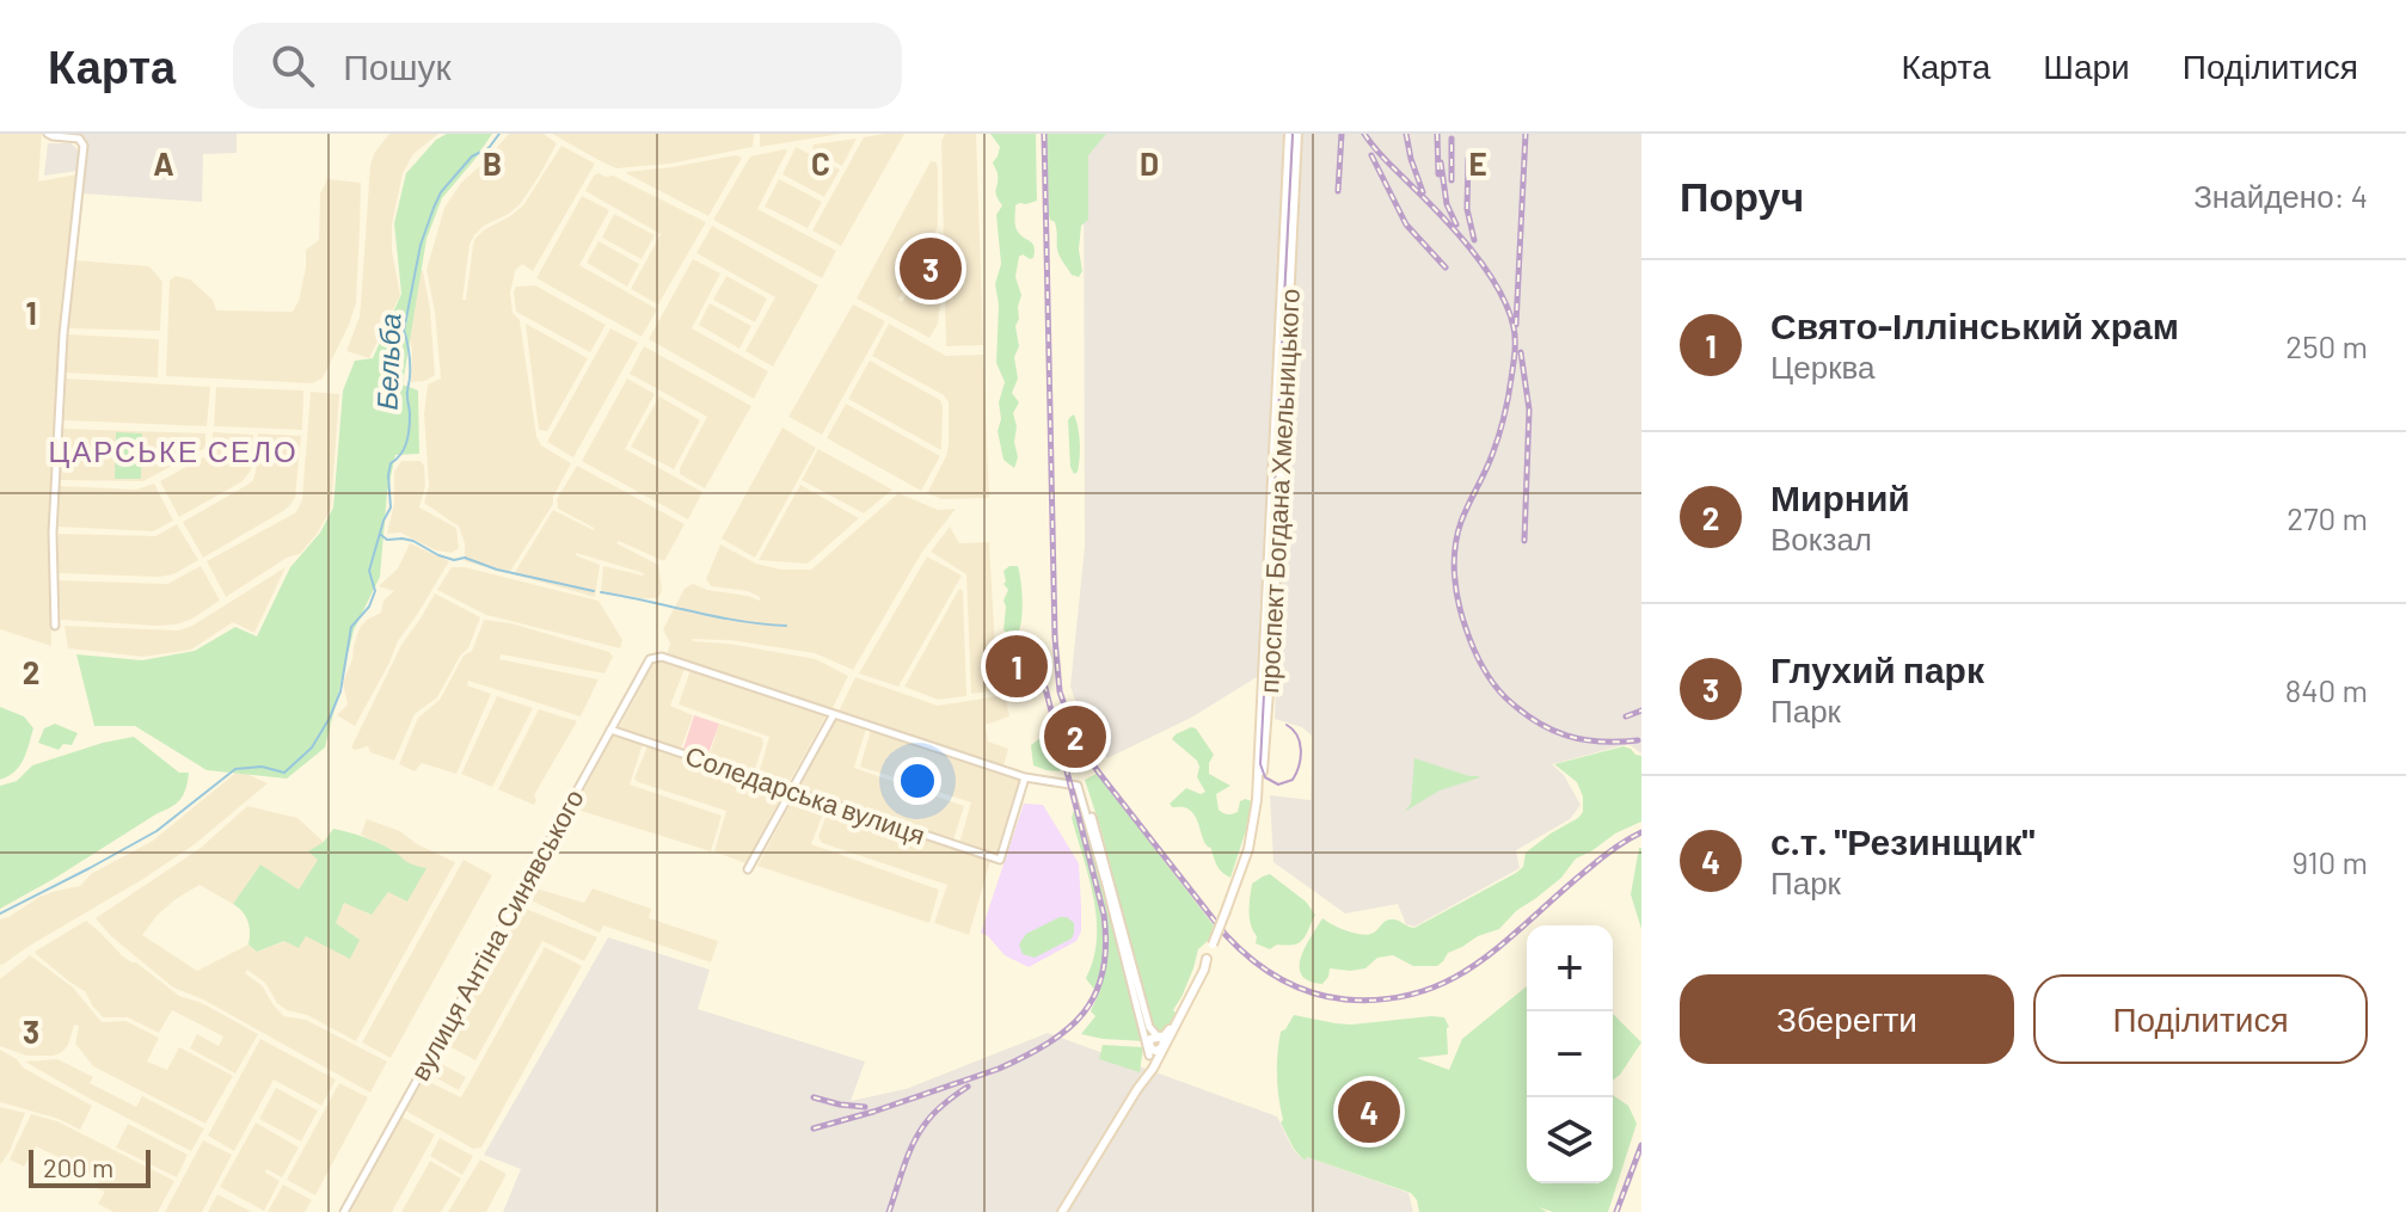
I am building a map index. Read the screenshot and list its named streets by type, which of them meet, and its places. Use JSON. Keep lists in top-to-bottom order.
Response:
{
  "streets": {
    "main road": ["проспект Богдана Хмельницького"],
    "street": ["Соледарська вулиця", "вулиця Антіна Синявського"]
  },
  "crossings": [
    ["Соледарська вулиця", "вулиця Антіна Синявського"]
  ],
  "districts": ["ЦАРСЬКЕ СЕЛО"],
  "water": ["Бельба"],
  "scale_bar": "200 m",
  "page": {
    "header": "Карта",
    "search": "Пошук",
    "nav": ["Карта", "Шари", "Поділитися"],
    "heading": ["Поруч", "Знайдено: 4"],
    "pins": [
      "3",
      "1",
      "2",
      "4"
    ],
    "list": [
      {
        "mark": "1",
        "name": "Свято-Іллінський храм",
        "note": "Церква",
        "value": "250 m"
      },
      {
        "mark": "2",
        "name": "Мирний",
        "note": "Вокзал",
        "value": "270 m"
      },
      {
        "mark": "3",
        "name": "Глухий парк",
        "note": "Парк",
        "value": "840 m"
      },
      {
        "mark": "4",
        "name": "с.т. \"Резинщик\"",
        "note": "Парк",
        "value": "910 m"
      }
    ],
    "map_buttons": ["+", "−"],
    "buttons": ["Зберегти", "Поділитися"],
    "scale": "200 m"
  },
  "grid": {
    "columns": [
      "A",
      "B",
      "C",
      "D",
      "E"
    ],
    "rows": ["1", "2", "3"]
  }
}
